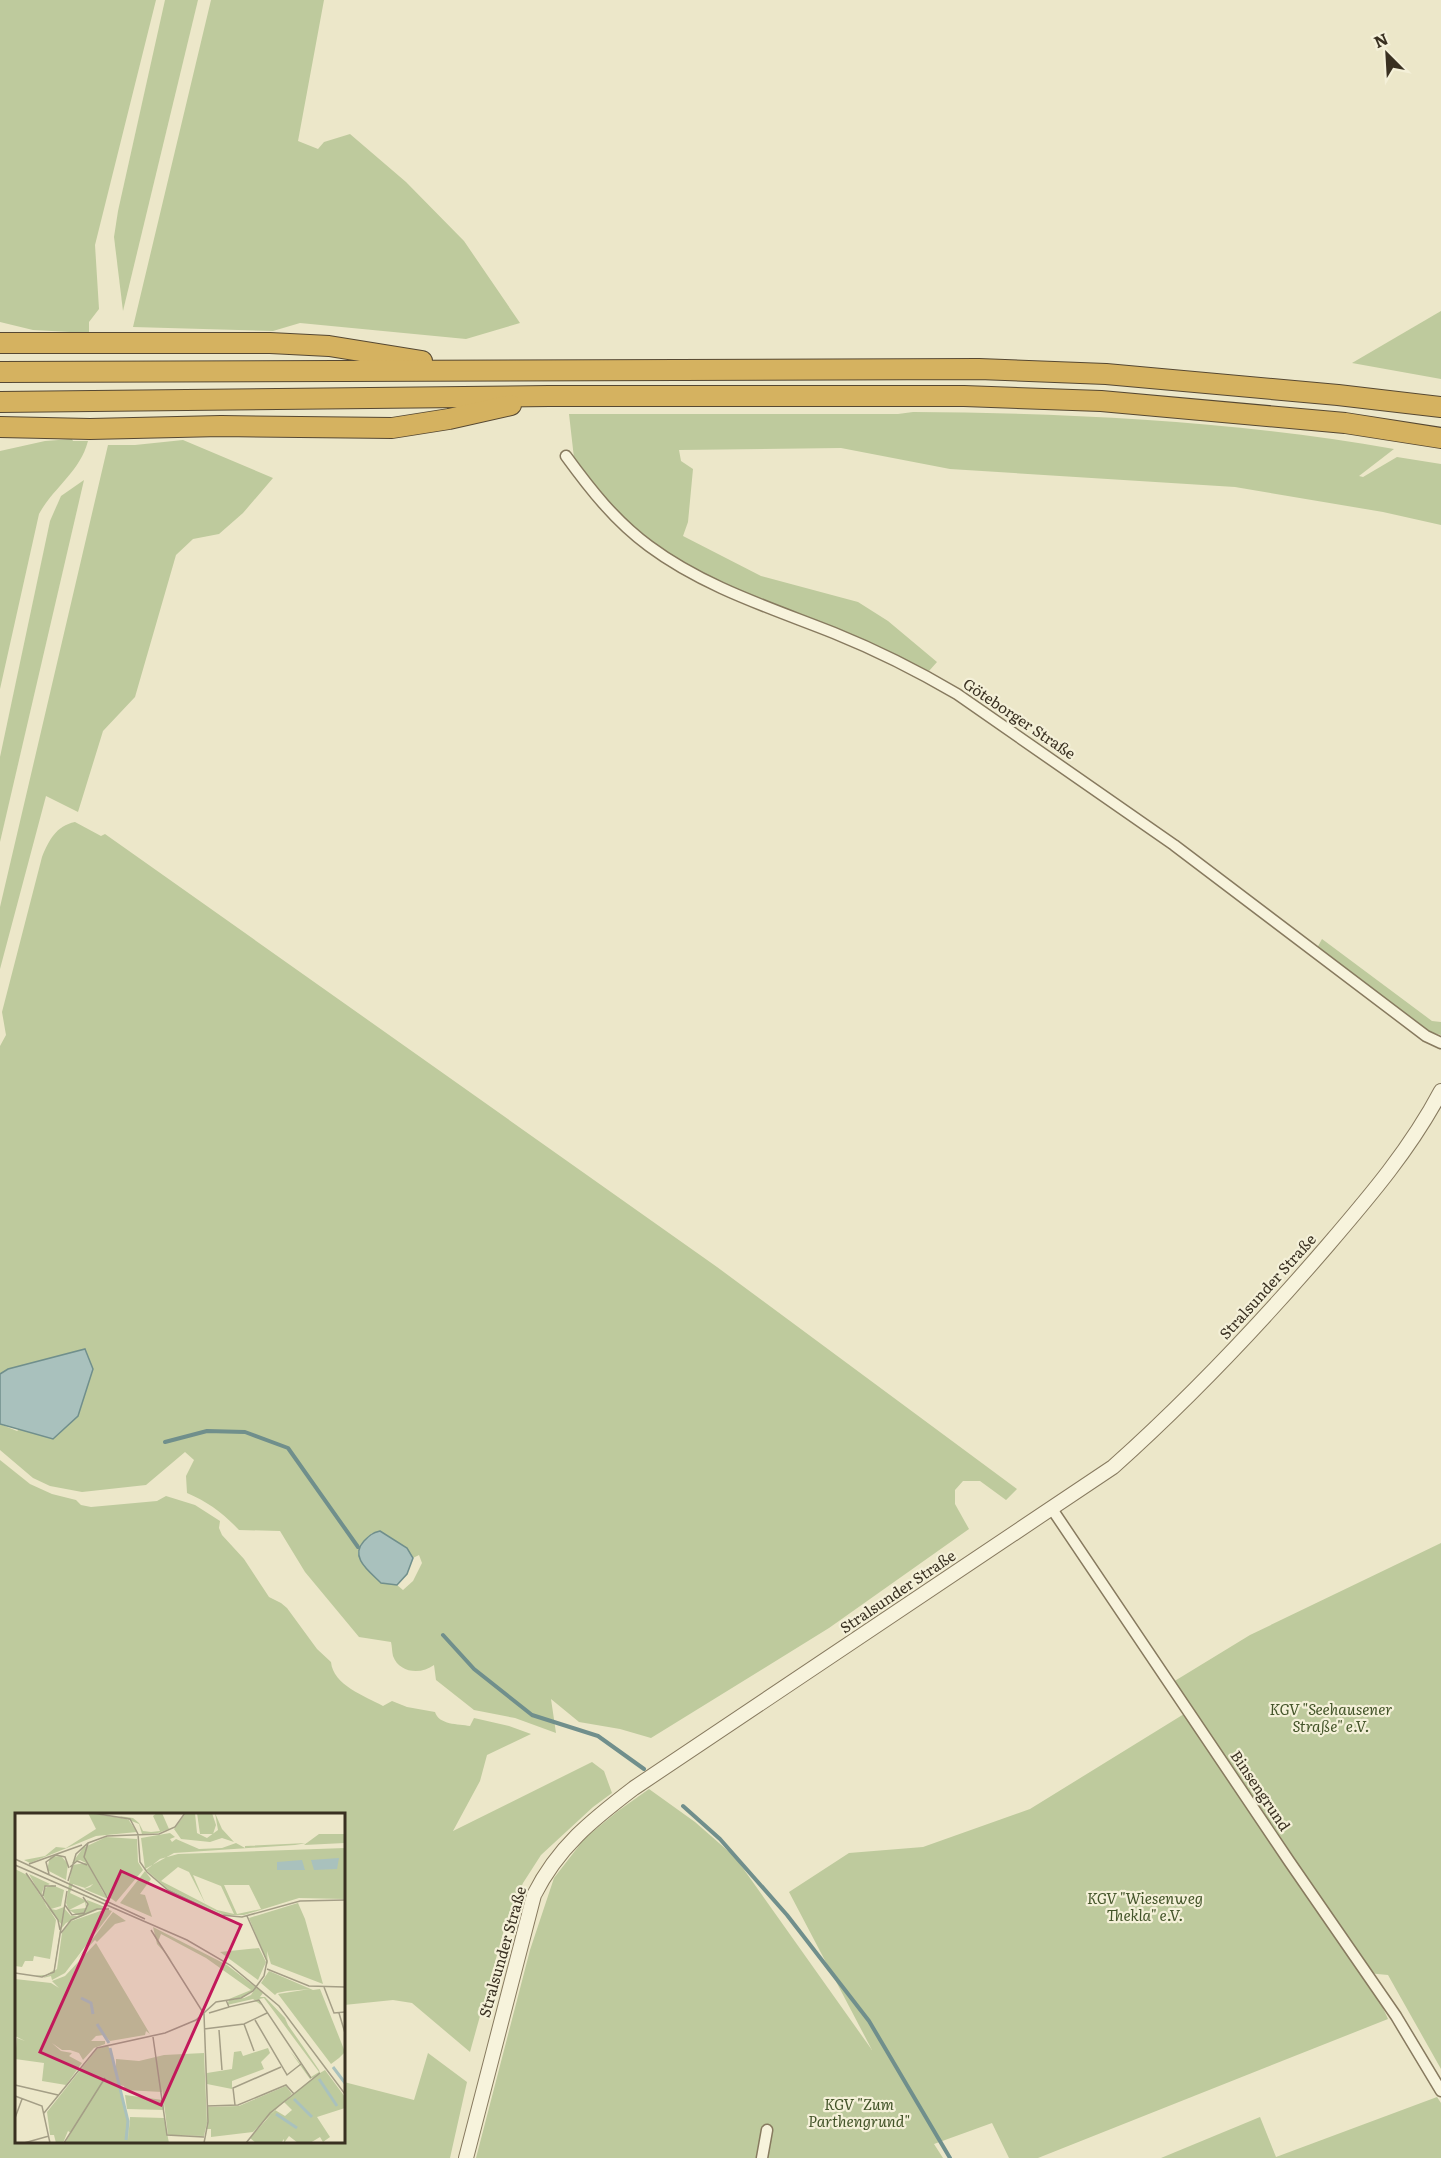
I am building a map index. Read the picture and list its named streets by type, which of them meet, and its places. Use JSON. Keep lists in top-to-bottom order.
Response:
{
  "streets": {
    "street": ["Göteborger Straße", "Stralsunder Straße", "Binsengrund"]
  },
  "crossings": [
    ["Stralsunder Straße", "Binsengrund"]
  ],
  "parks": ["KGV \"Seehausener Straße\" e.V.", "KGV \"Wiesenweg Thekla\" e.V.", "KGV \"Zum Parthengrund\""],
  "north": "top left"
}
